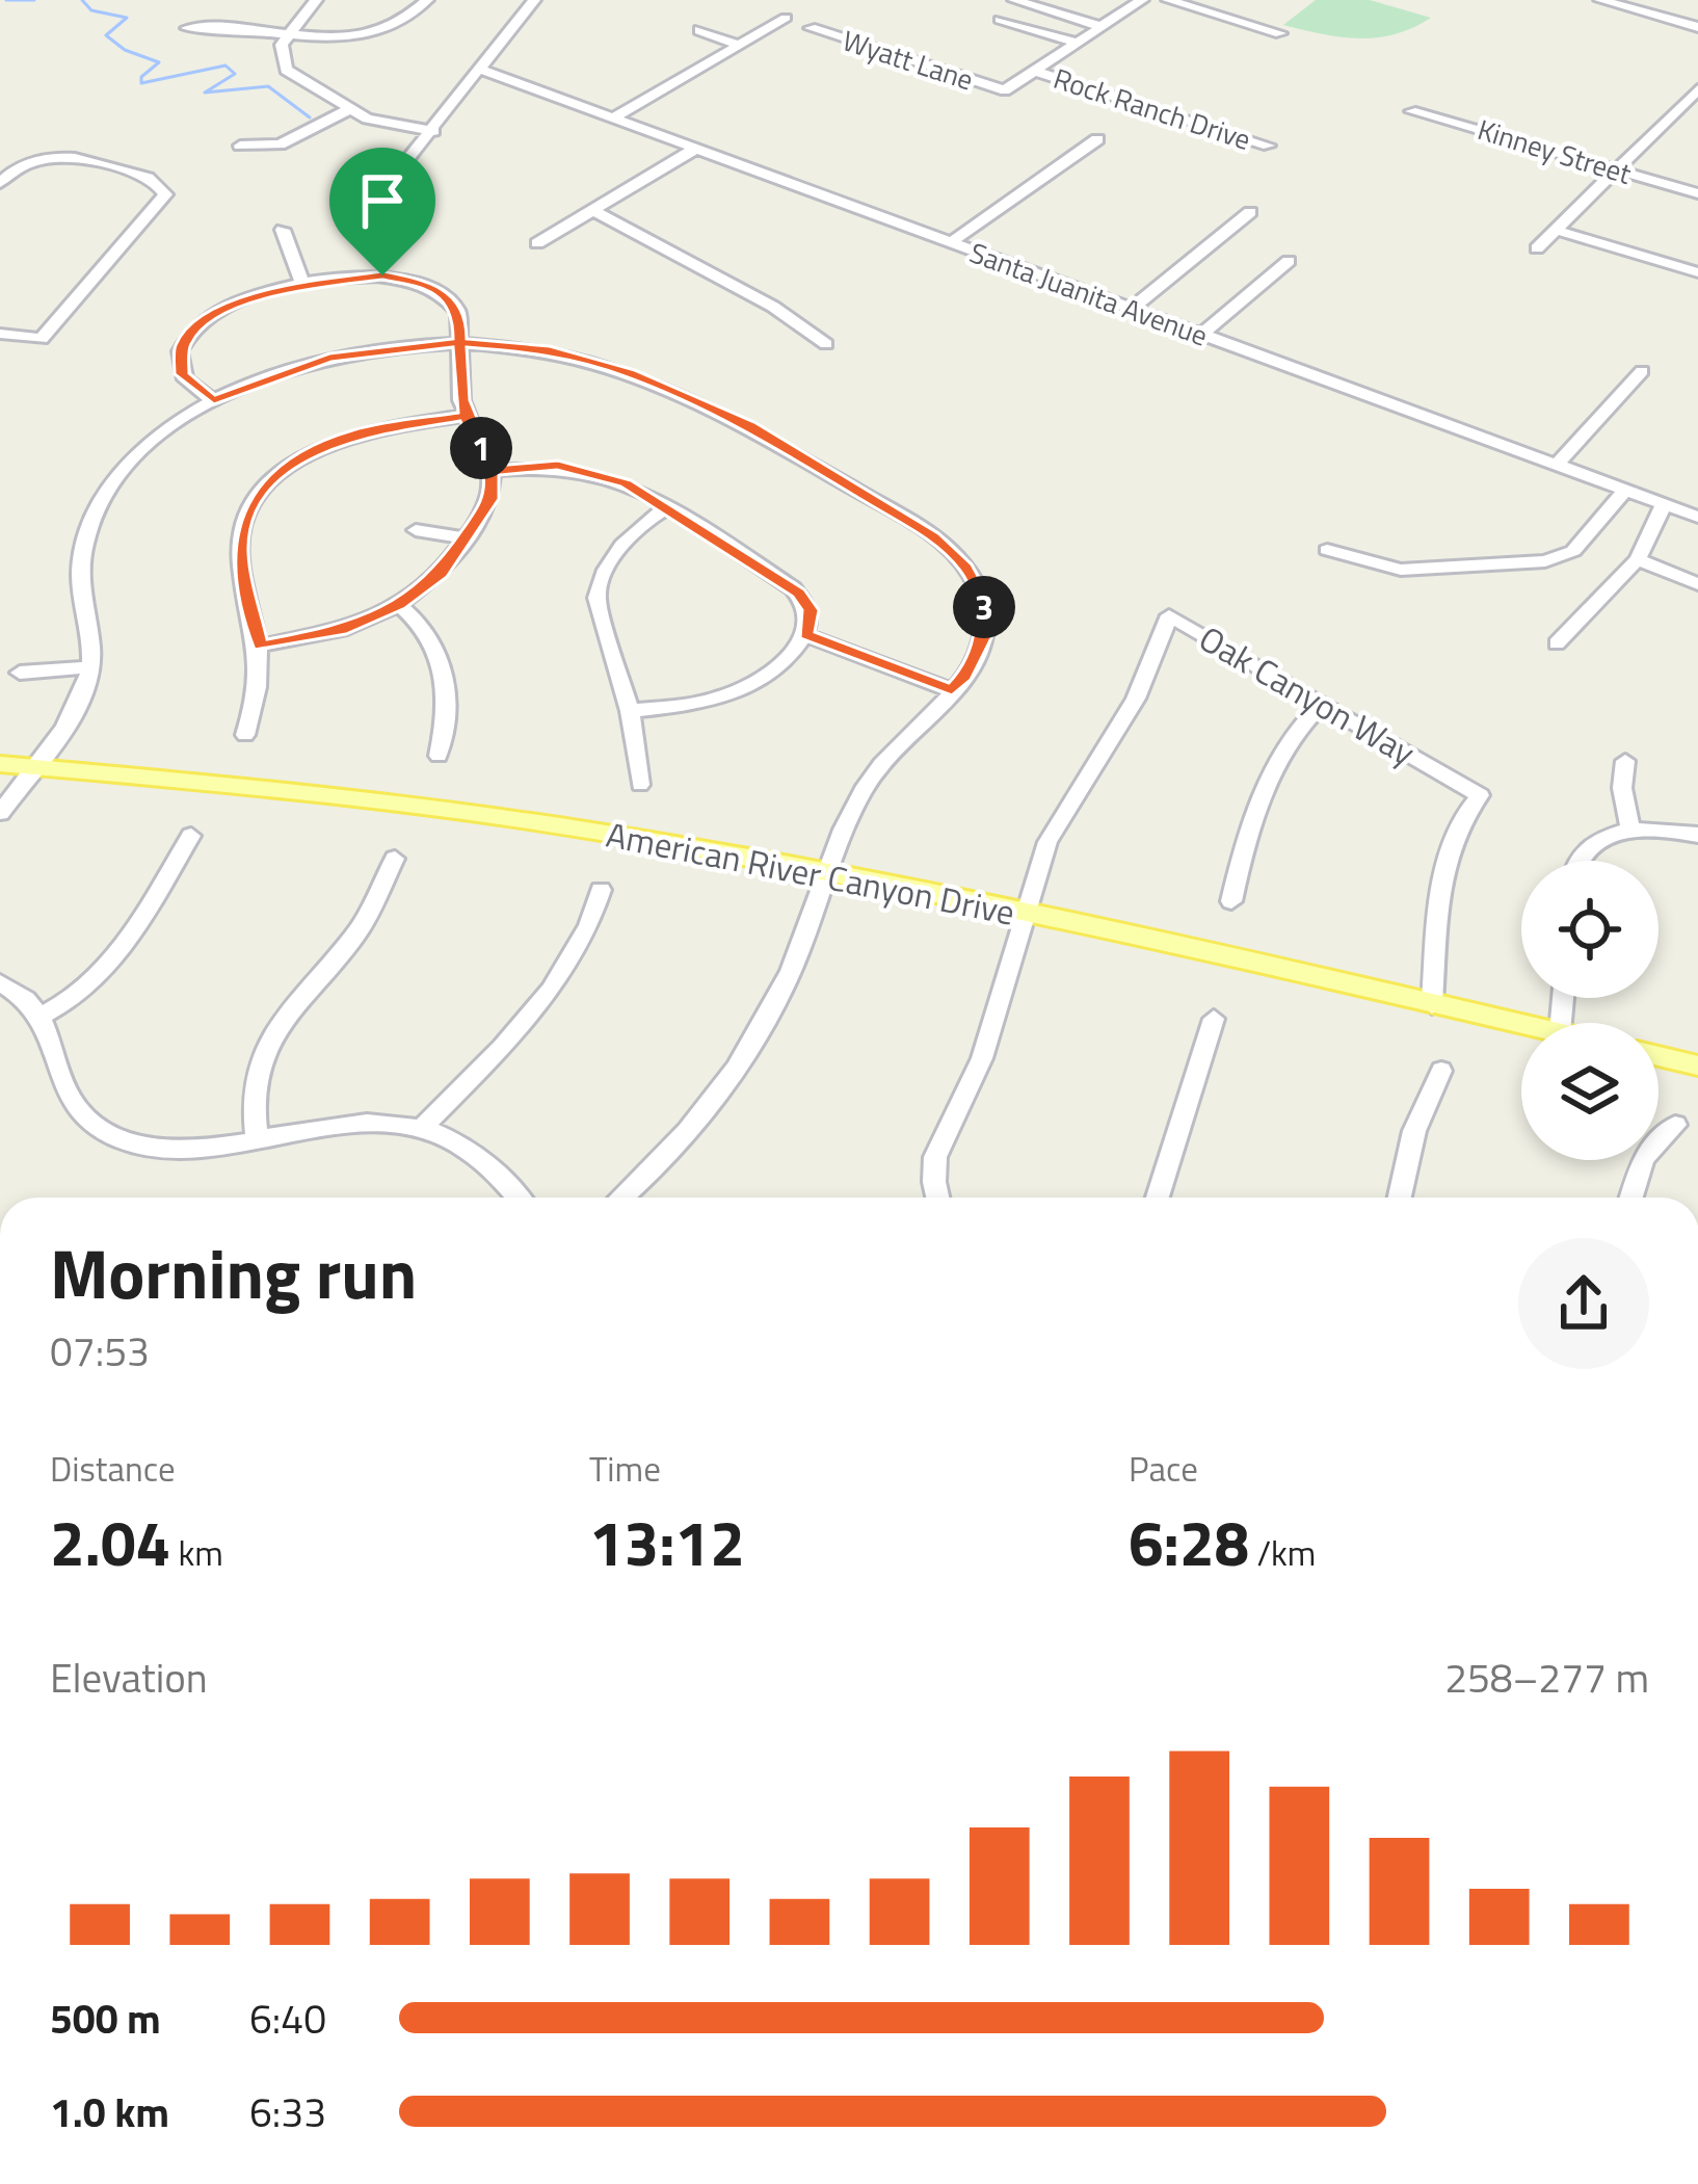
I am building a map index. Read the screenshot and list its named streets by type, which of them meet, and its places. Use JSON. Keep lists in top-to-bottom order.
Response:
{
  "streets": {
    "main road": ["American River Canyon Drive"],
    "street": [
      "Wyatt Lane",
      "Rock Ranch Drive",
      "Kinney Street",
      "Santa Juanita Avenue",
      "Oak Canyon Way"
    ]
  },
  "crossings": [
    ["Wyatt Lane", "Rock Ranch Drive"],
    ["Oak Canyon Way", "American River Canyon Drive"]
  ],
  "page": {
    "pins": ["1", "3"],
    "heading": ["Morning run", "07:53"],
    "stats": [
      ["Distance", "2.04 km"],
      ["Time", "13:12"],
      ["Pace", "6:28 /km"]
    ],
    "chart": ["Elevation", "258–277 m"],
    "list": [
      {
        "name": "500 m",
        "note": "6:40"
      },
      {
        "name": "1.0 km",
        "note": "6:33"
      }
    ]
  }
}
